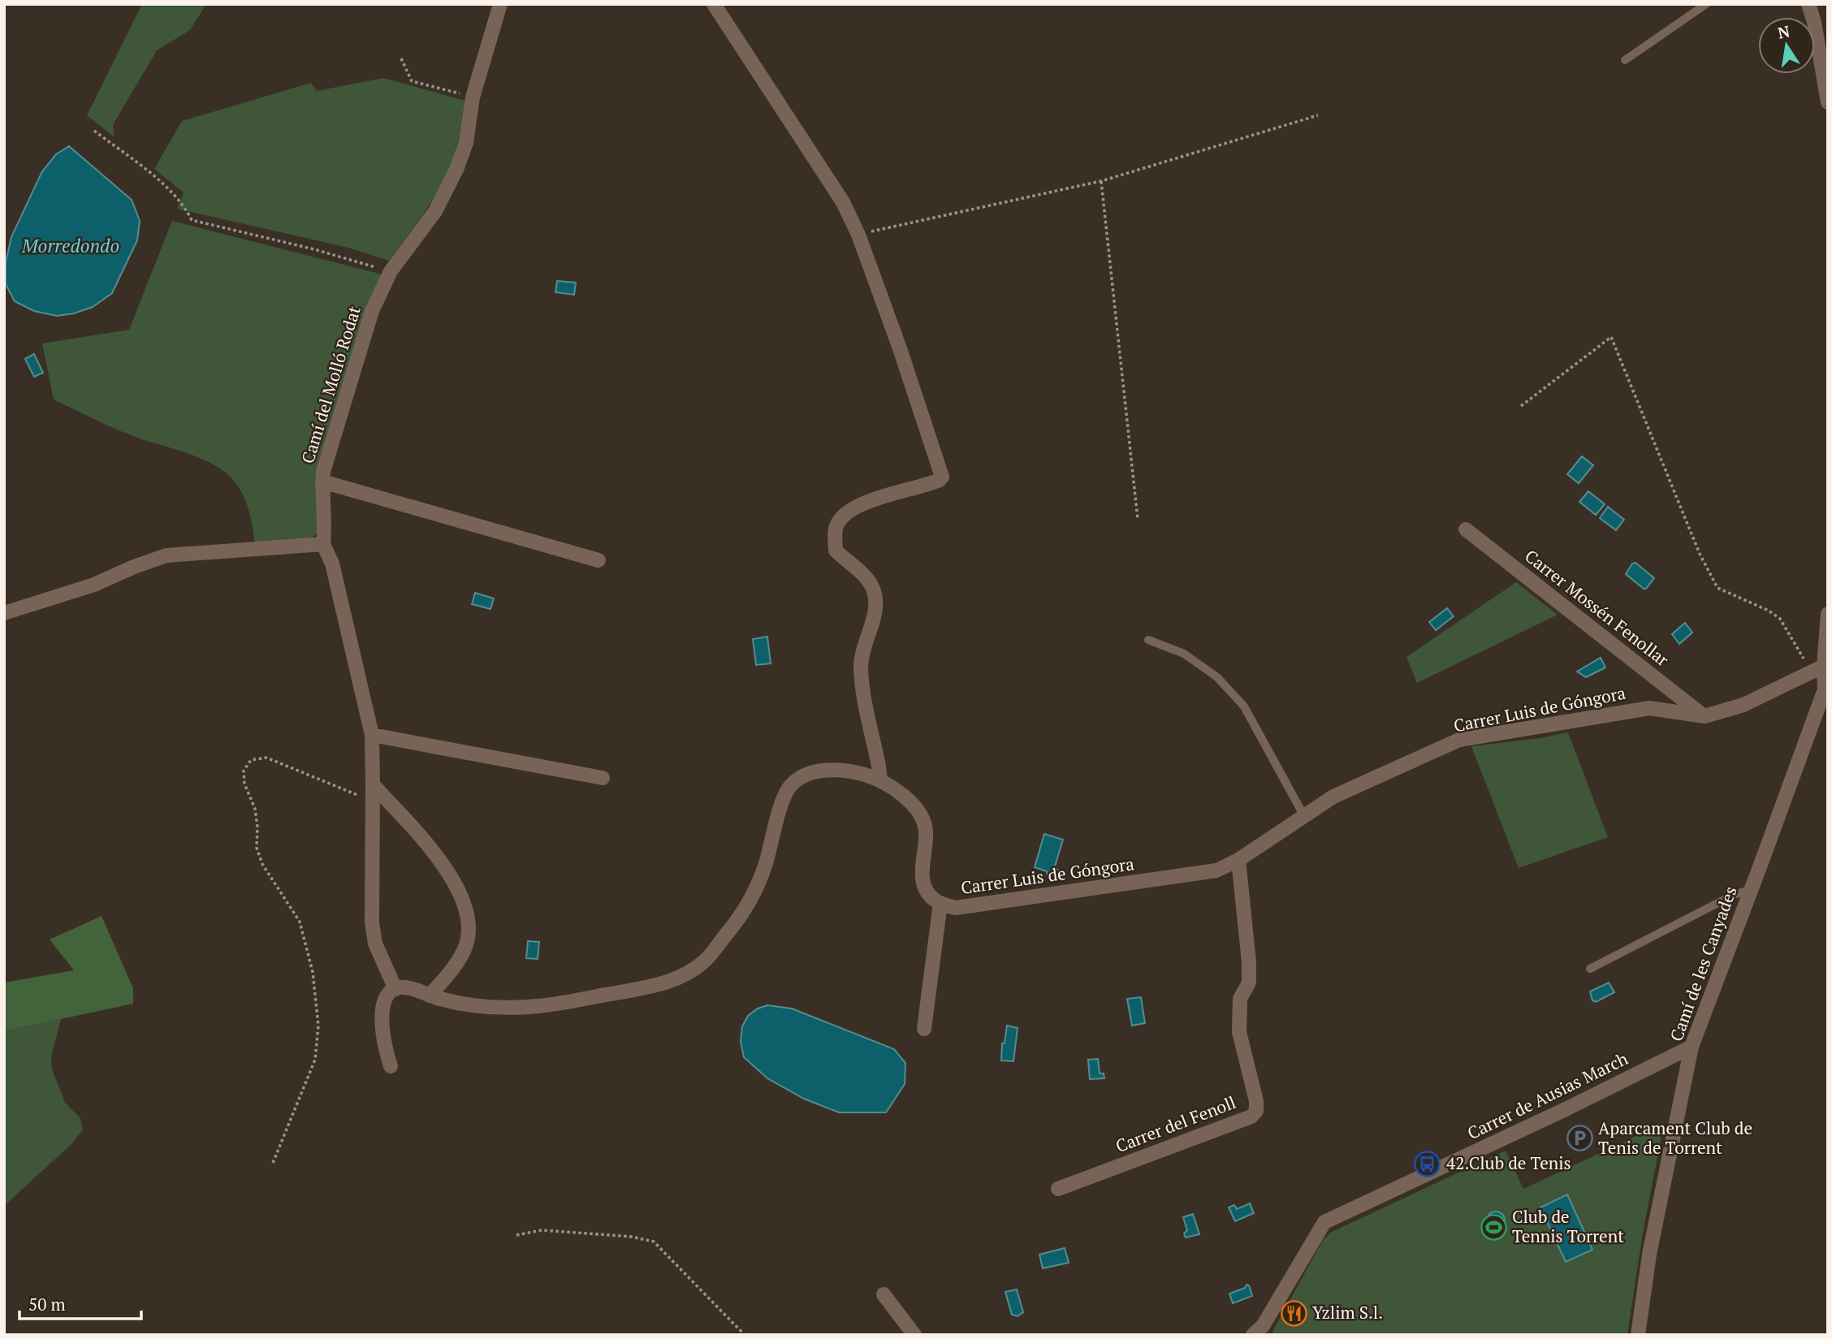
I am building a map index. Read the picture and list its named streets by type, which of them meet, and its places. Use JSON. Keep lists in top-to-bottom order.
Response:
{
  "streets": {
    "street": [
      "Camí del Molló Rodat",
      "Carrer Mossén Fenollar",
      "Carrer Luis de Góngora",
      "Camí de les Canyades",
      "Carrer de Ausias March",
      "Carrer del Fenoll"
    ]
  },
  "crossings": [
    ["Carrer Mossén Fenollar", "Carrer Luis de Góngora"],
    ["Carrer Luis de Góngora", "Camí de les Canyades"],
    ["Carrer Luis de Góngora", "Carrer del Fenoll"],
    ["Camí de les Canyades", "Carrer de Ausias March"]
  ],
  "water": ["Morredondo"],
  "places": {
    "parking": ["Aparcament Club de Tenis de Torrent"],
    "bus stop": ["42.Club de Tenis"],
    "sports": ["Club de Tennis Torrent"],
    "restaurant": ["Yzlim S.l."]
  },
  "scale_bar": "50 m",
  "north": "top"
}
